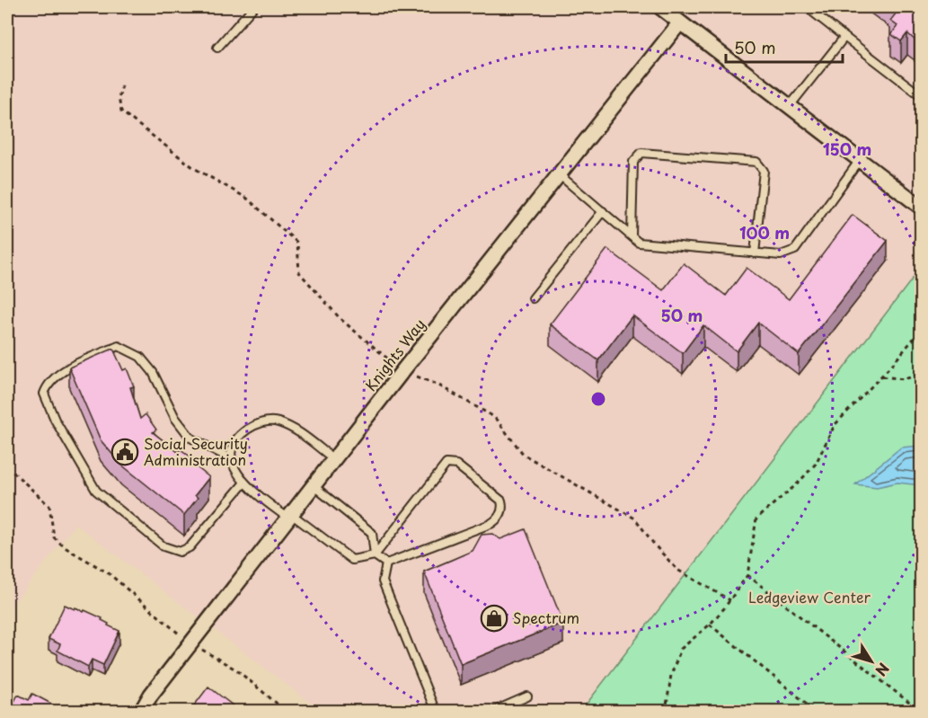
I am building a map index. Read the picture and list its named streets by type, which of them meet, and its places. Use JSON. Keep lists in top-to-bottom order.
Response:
{
  "streets": {
    "street": ["Knights Way"]
  },
  "parks": ["Ledgeview Center"],
  "places": {
    "public building": ["Social Security Administration"],
    "shop": ["Spectrum"]
  },
  "scale_bar": "50 m",
  "north": "bottom right",
  "rings": ["150 m", "100 m", "50 m"]
}
